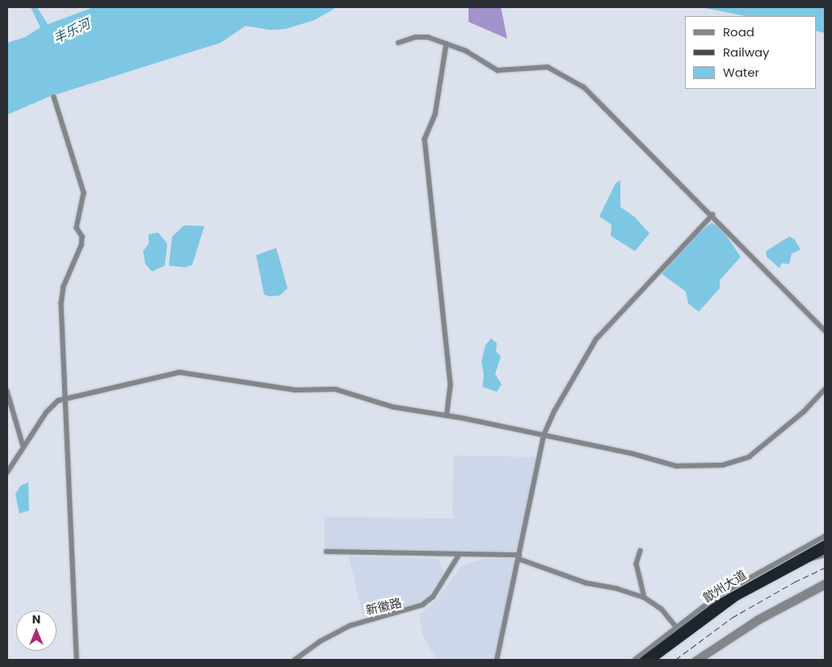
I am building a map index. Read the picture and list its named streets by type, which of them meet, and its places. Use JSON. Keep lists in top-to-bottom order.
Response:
{
  "streets": {
    "highway": ["歙州大道"],
    "street": ["新徽路"]
  },
  "water": ["丰乐河"],
  "legend": ["Road", "Railway", "Water"],
  "north": "top"
}
